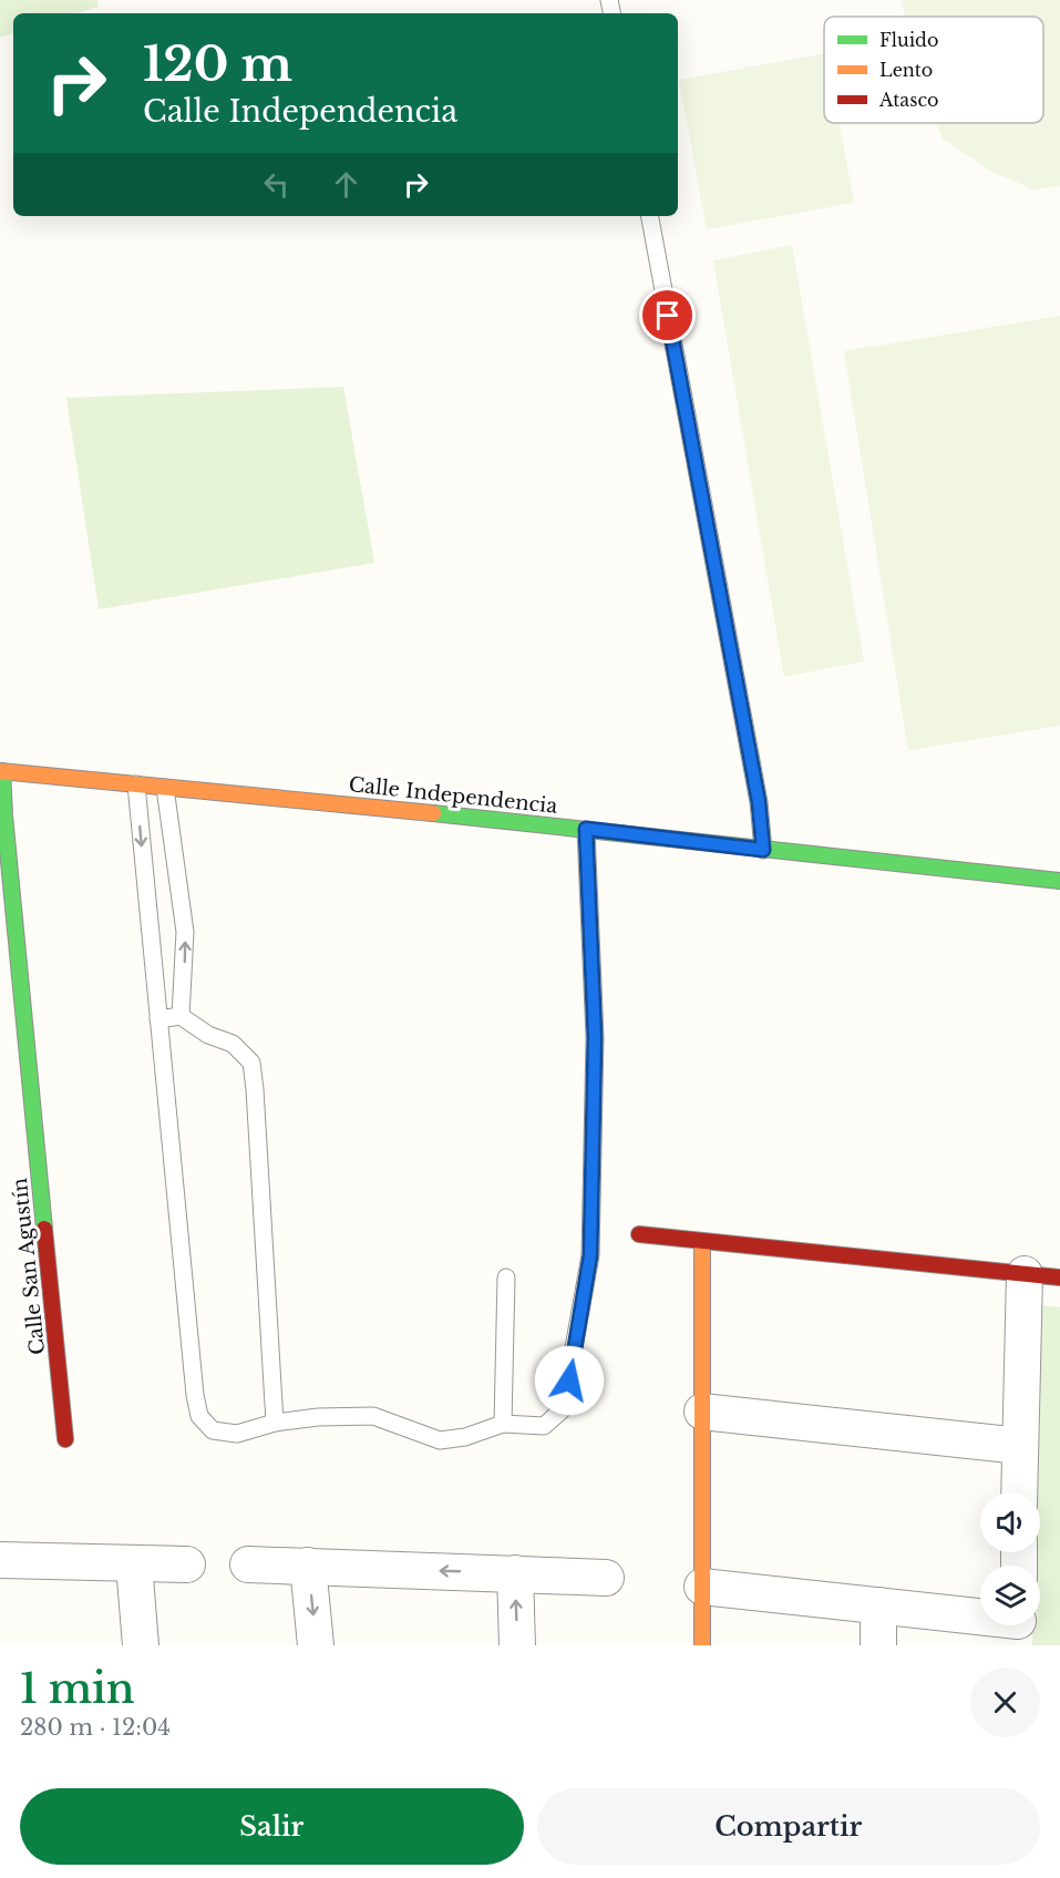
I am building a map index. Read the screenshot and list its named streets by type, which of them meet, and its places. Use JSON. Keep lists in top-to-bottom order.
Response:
{
  "streets": {
    "street": ["Calle Independencia", "Calle San Agustín"]
  },
  "crossings": [
    ["Calle Independencia", "Calle San Agustín"]
  ],
  "legend": ["Fluido", "Lento", "Atasco"],
  "page": {
    "turn": ["120 m", "Calle Independencia"],
    "heading": ["1 min", "280 m · 12:04"],
    "buttons": ["Salir", "Compartir"]
  }
}
